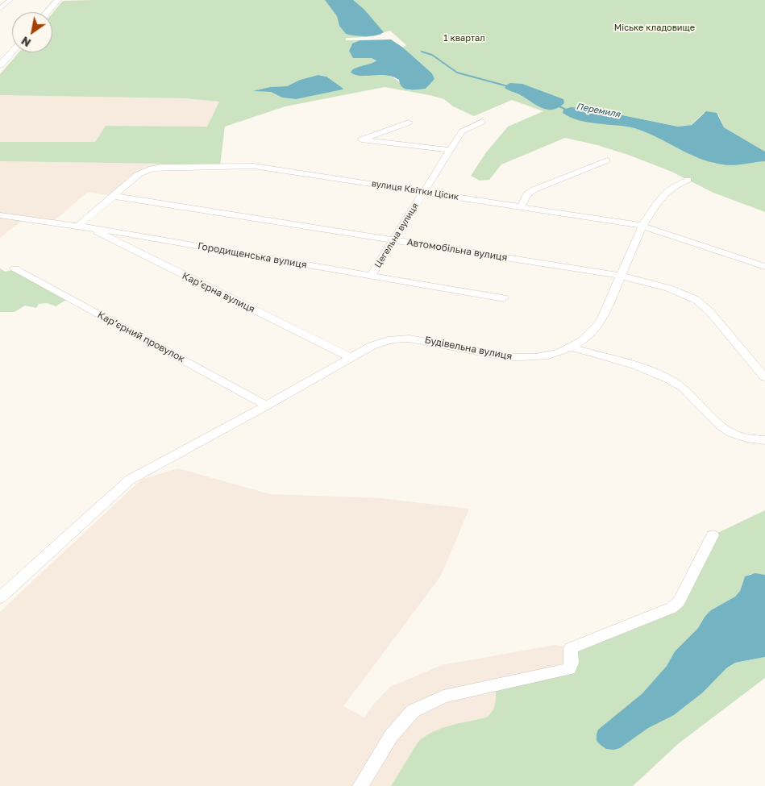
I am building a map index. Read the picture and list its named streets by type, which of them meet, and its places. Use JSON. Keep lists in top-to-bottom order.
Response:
{
  "streets": {
    "street": [
      "вулиця Квітки Цісик",
      "Цегельна вулиця",
      "Автомобільна вулиця",
      "Городищенська вулиця",
      "Карʼєрна вулиця",
      "Карʼєрний провулок",
      "Будівельна вулиця"
    ]
  },
  "crossings": [
    ["вулиця Квітки Цісик", "Цегельна вулиця"],
    ["вулиця Квітки Цісик", "Автомобільна вулиця"],
    ["вулиця Квітки Цісик", "Городищенська вулиця"],
    ["вулиця Квітки Цісик", "Карʼєрна вулиця"],
    ["вулиця Квітки Цісик", "Будівельна вулиця"],
    ["Цегельна вулиця", "Автомобільна вулиця"],
    ["Цегельна вулиця", "Городищенська вулиця"],
    ["Автомобільна вулиця", "Будівельна вулиця"],
    ["Городищенська вулиця", "Карʼєрна вулиця"],
    ["Карʼєрна вулиця", "Будівельна вулиця"],
    ["Карʼєрний провулок", "Будівельна вулиця"]
  ],
  "water": ["Перемиля"],
  "parks": ["Міське кладовище", "1 квартал"],
  "north": "bottom left"
}
